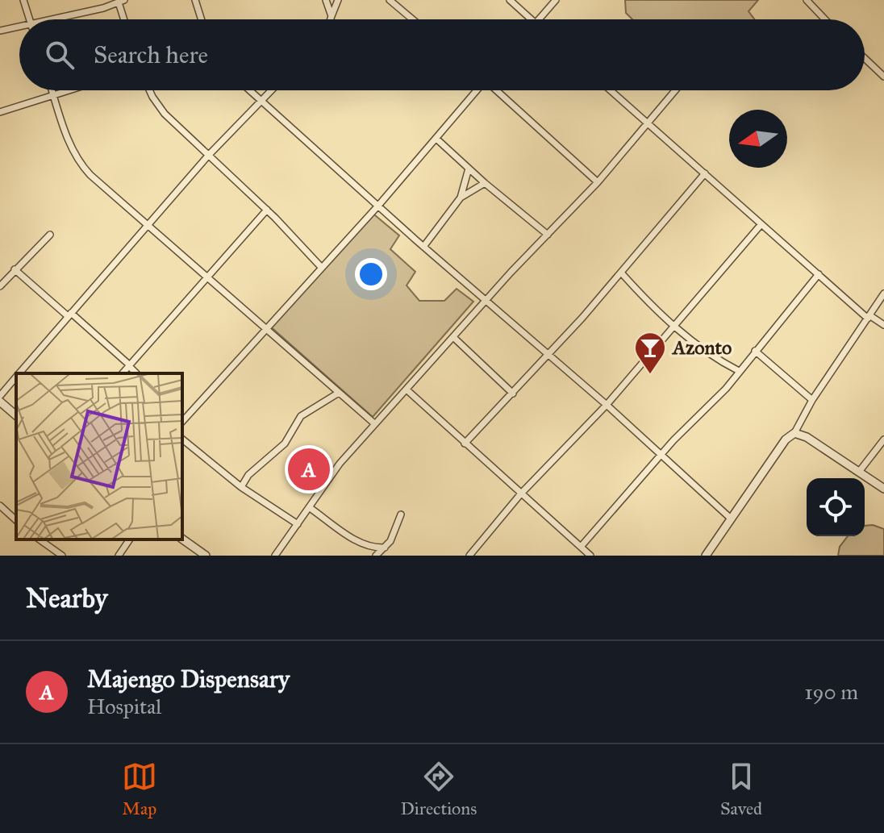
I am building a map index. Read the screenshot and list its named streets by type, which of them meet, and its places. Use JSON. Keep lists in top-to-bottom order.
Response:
{
  "places": {
    "bar": ["Azonto"]
  },
  "north": "left",
  "page": {
    "search": "Search here",
    "pins": "A",
    "heading": "Nearby",
    "list": [
      {
        "mark": "A",
        "name": "Majengo Dispensary",
        "note": "Hospital",
        "value": "190 m"
      }
    ],
    "nav": ["Map", "Directions", "Saved"]
  }
}
